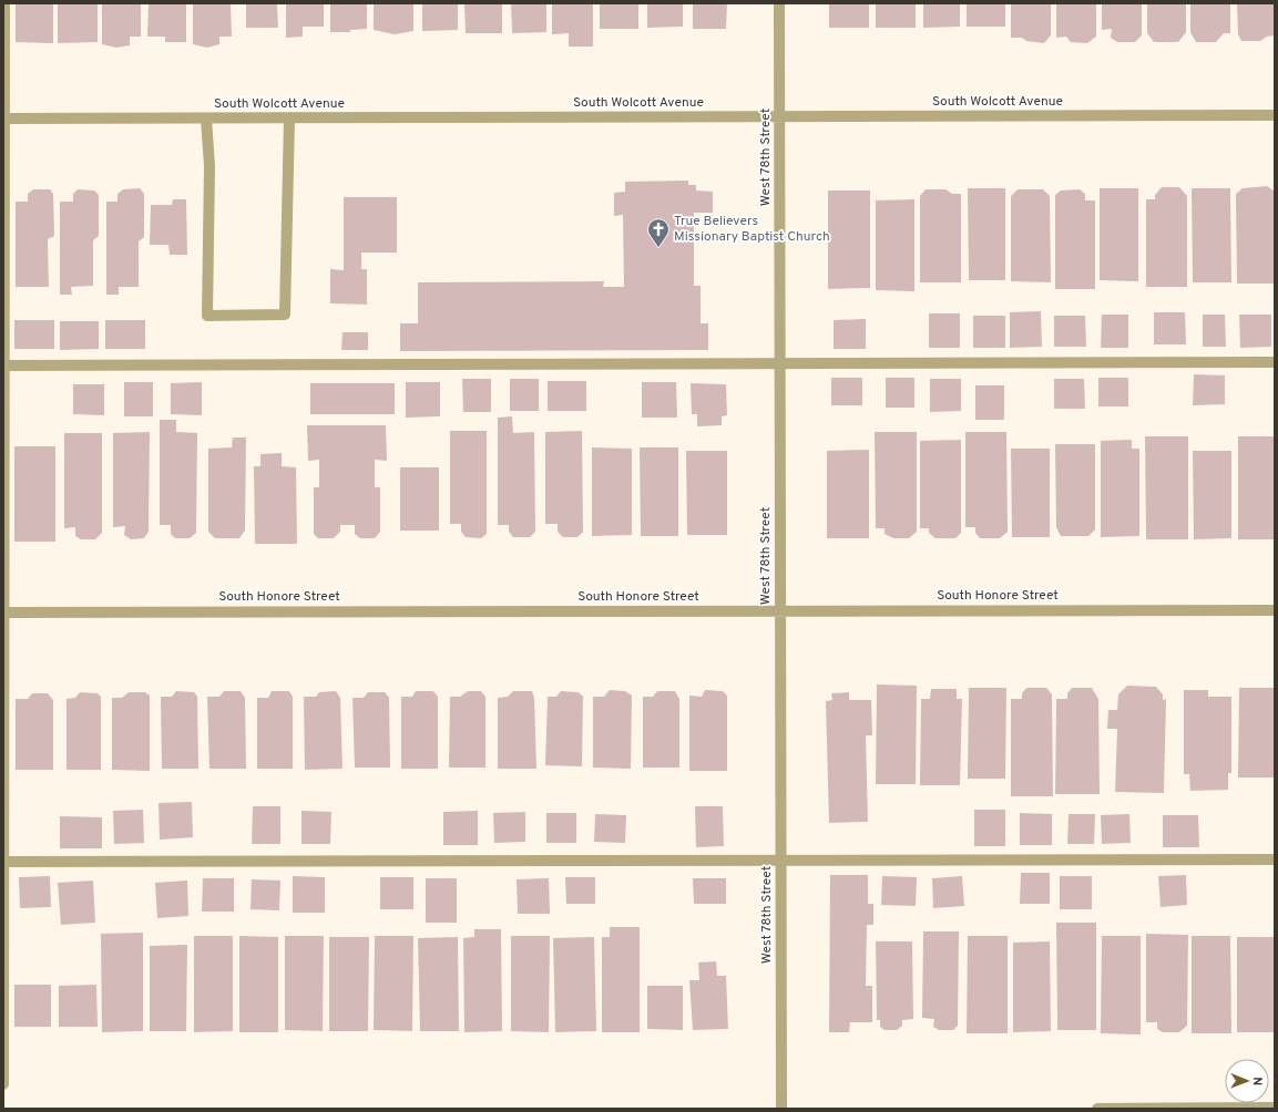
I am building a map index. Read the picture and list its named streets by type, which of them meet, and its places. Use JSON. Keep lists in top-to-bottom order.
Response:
{
  "streets": {
    "street": ["South Wolcott Avenue", "West 78th Street", "South Honore Street"]
  },
  "crossings": [
    ["South Wolcott Avenue", "West 78th Street"],
    ["West 78th Street", "South Honore Street"]
  ],
  "places": {
    "church": ["True Believers Missionary Baptist Church"]
  },
  "north": "right"
}
